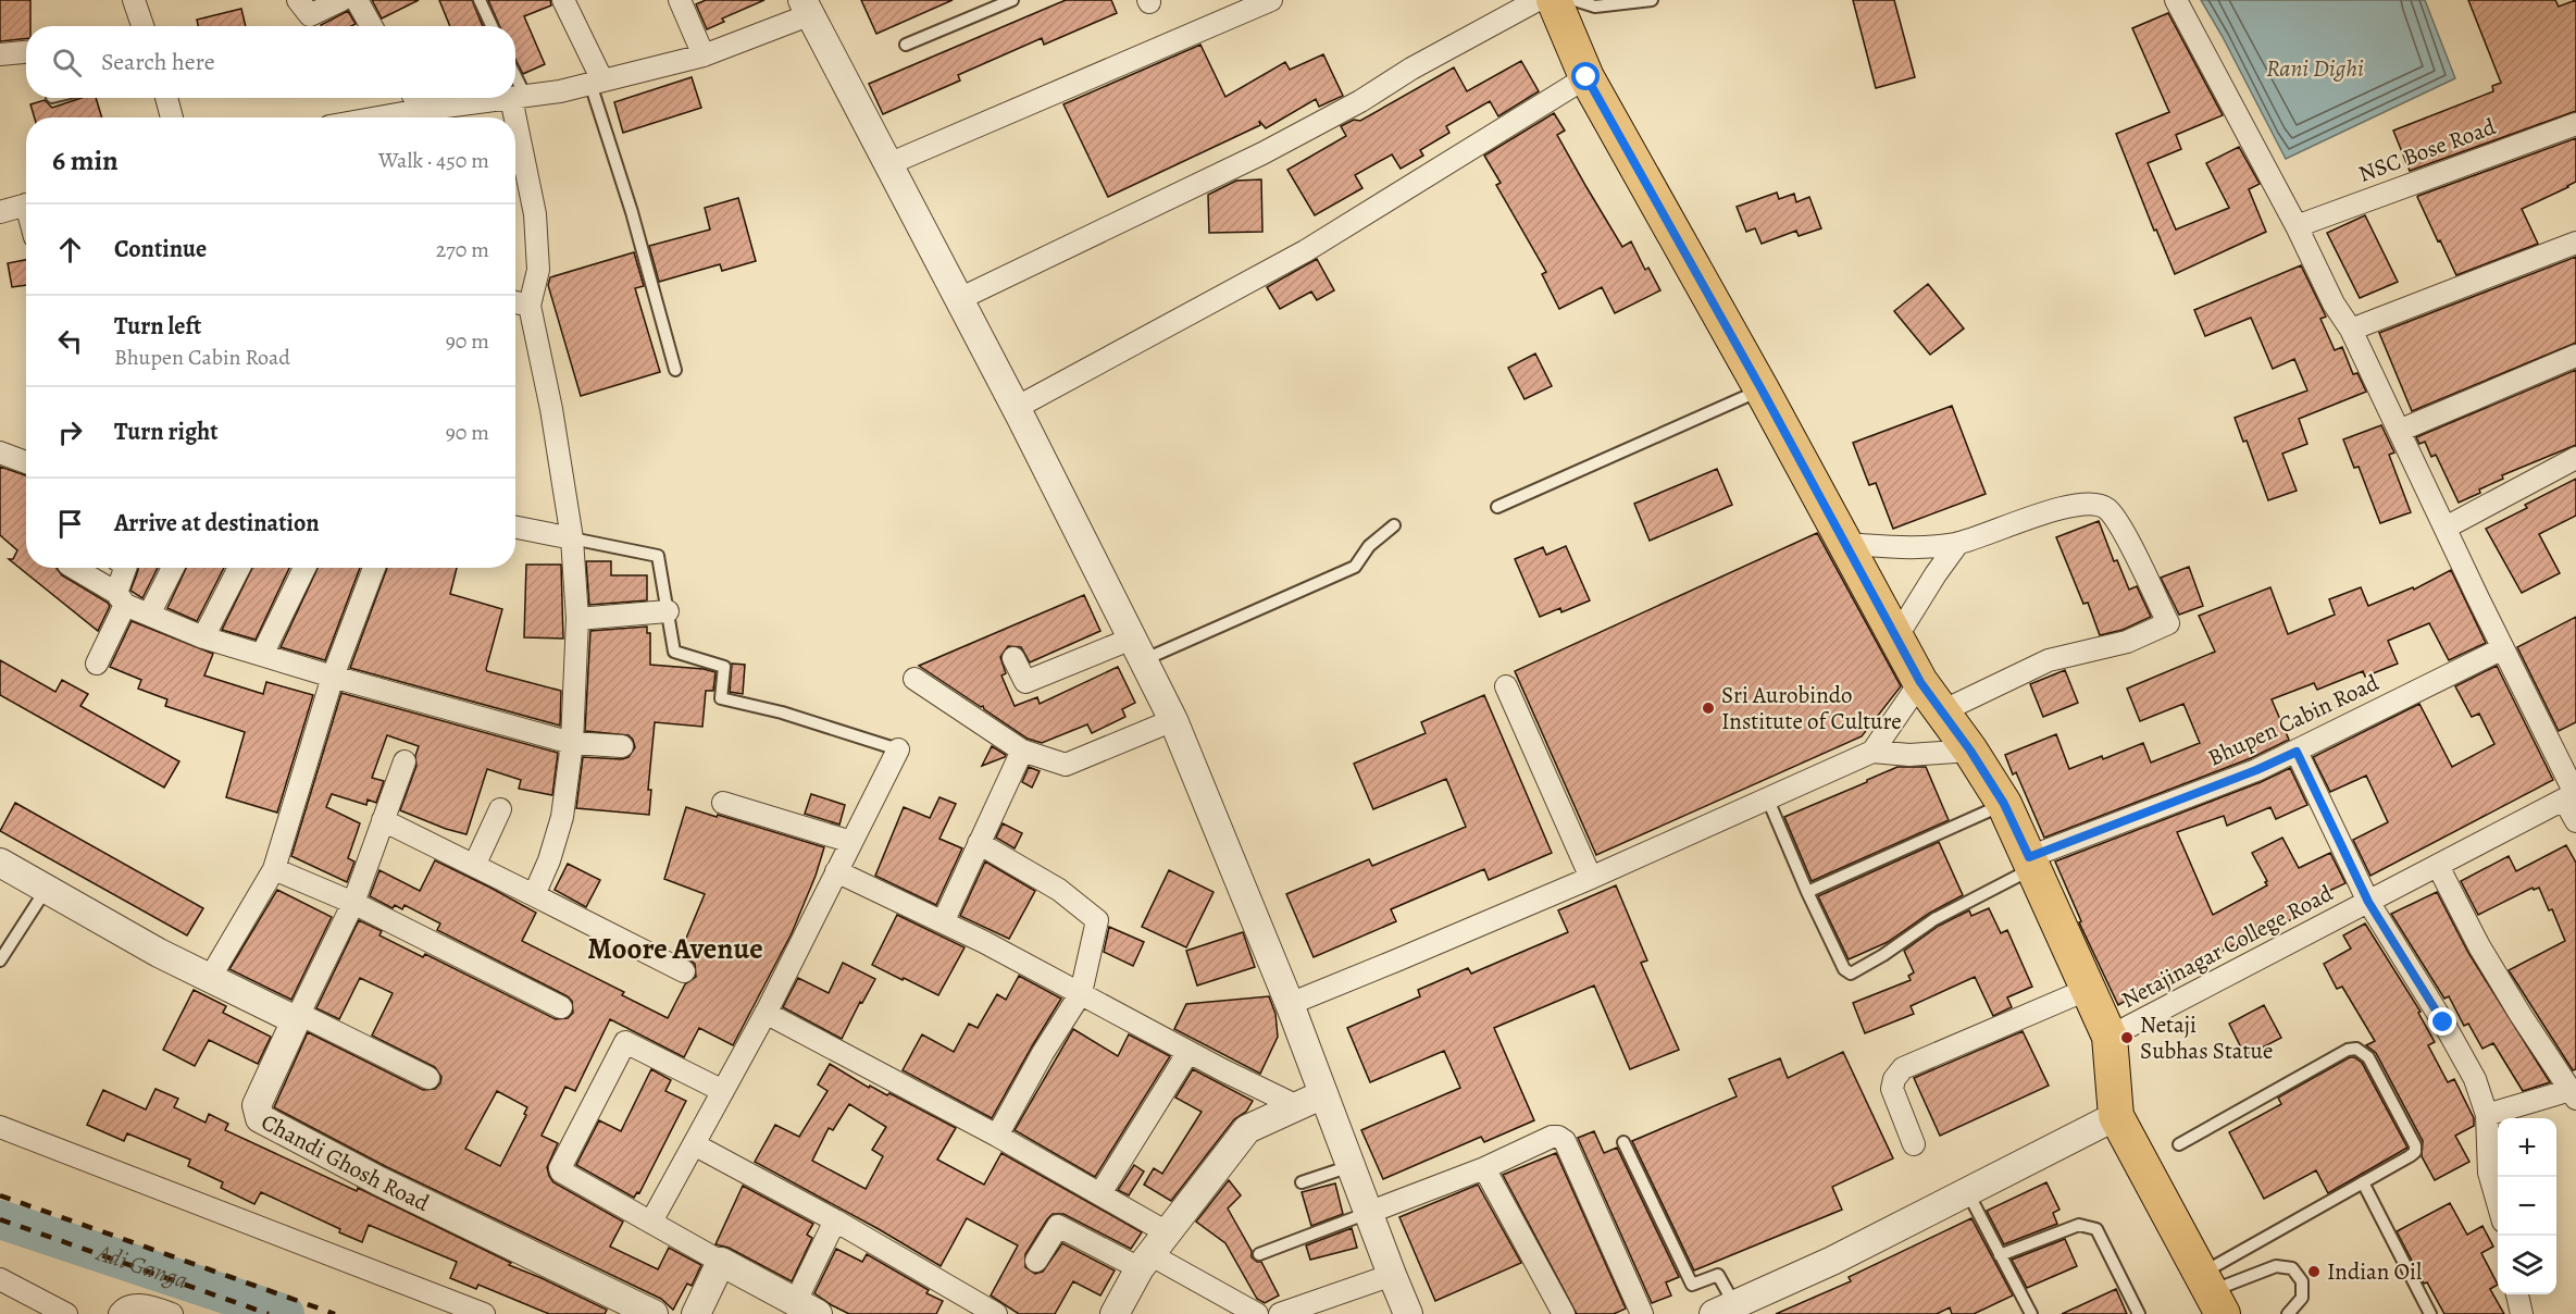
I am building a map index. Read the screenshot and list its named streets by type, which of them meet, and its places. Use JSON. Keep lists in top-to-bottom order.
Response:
{
  "streets": {
    "street": [
      "NSC Bose Road",
      "Bhupen Cabin Road",
      "Netajinagar College Road",
      "Chandi Ghosh Road"
    ]
  },
  "districts": ["Moore Avenue"],
  "water": ["Rani Dighi", "Adi Ganga"],
  "places": ["Sri Aurobindo Institute of Culture", "Netaji Subhas Statue", "Indian Oil"],
  "page": {
    "search": "Search here",
    "heading": ["6 min", "Walk · 450 m"],
    "list": [
      ["Continue", "270 m"],
      ["Turn left", "Bhupen Cabin Road", "90 m"],
      ["Turn right", "90 m"],
      "Arrive at destination"
    ],
    "map_buttons": ["+", "−"]
  }
}
